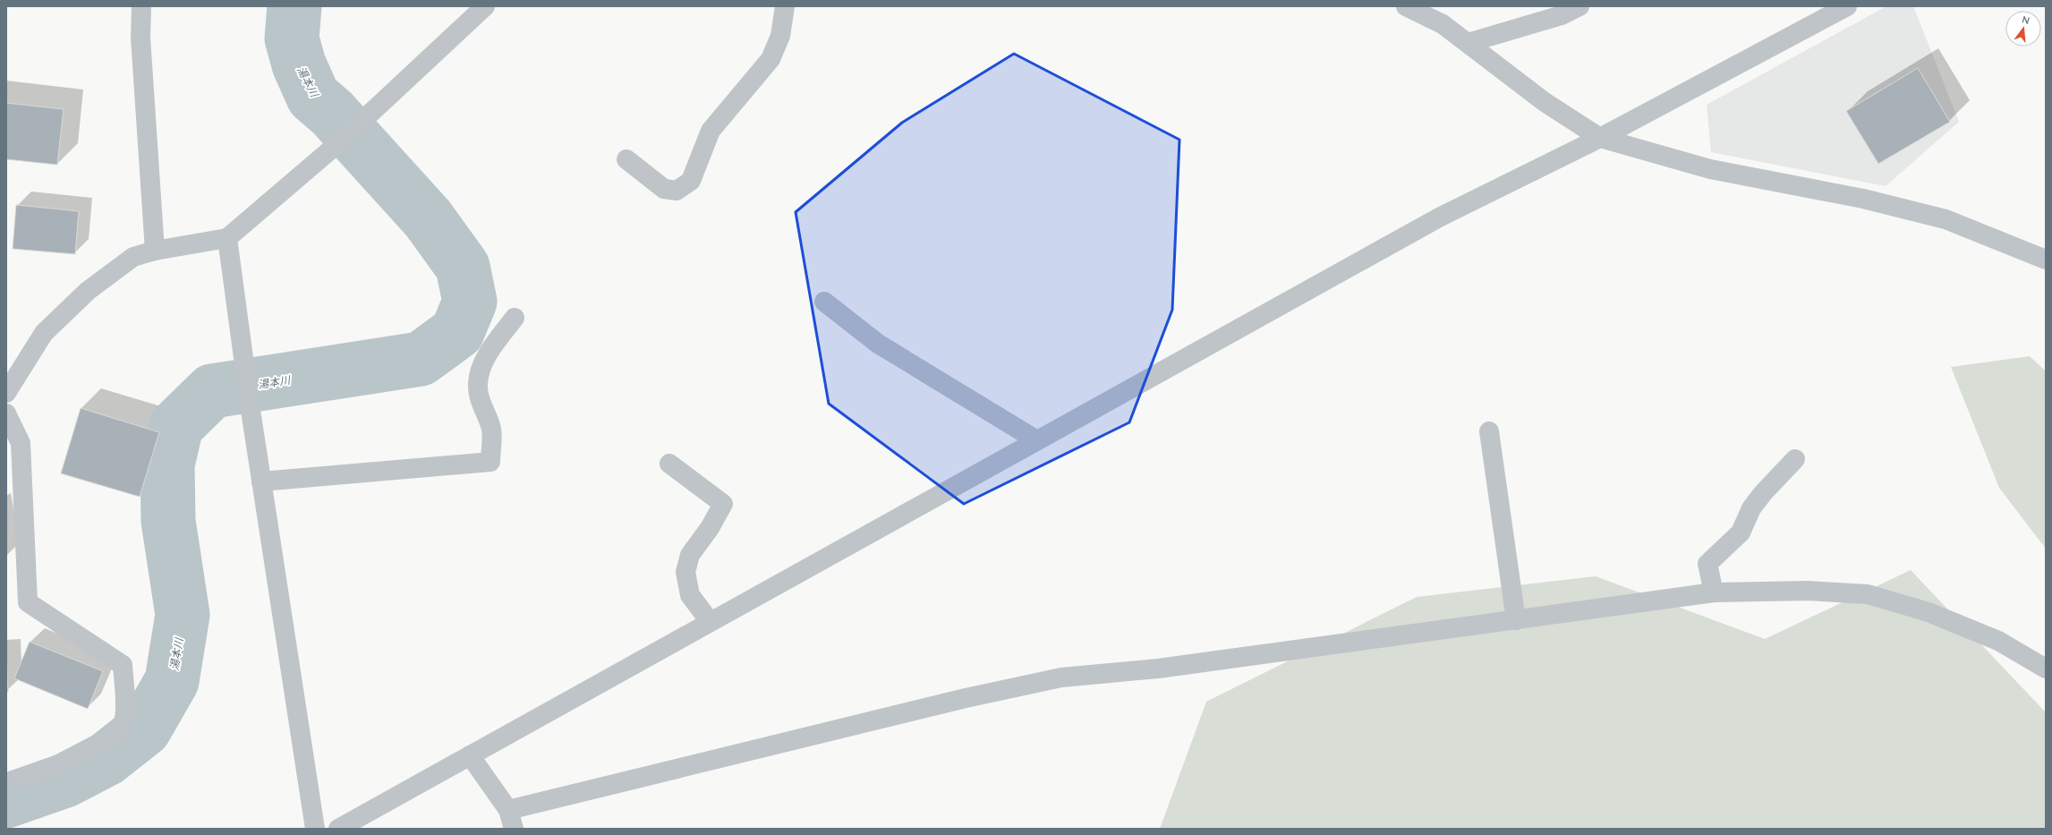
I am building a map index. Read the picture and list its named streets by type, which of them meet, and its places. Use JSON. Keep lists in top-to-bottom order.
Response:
{
  "water": ["湯本川"],
  "north": "top"
}
